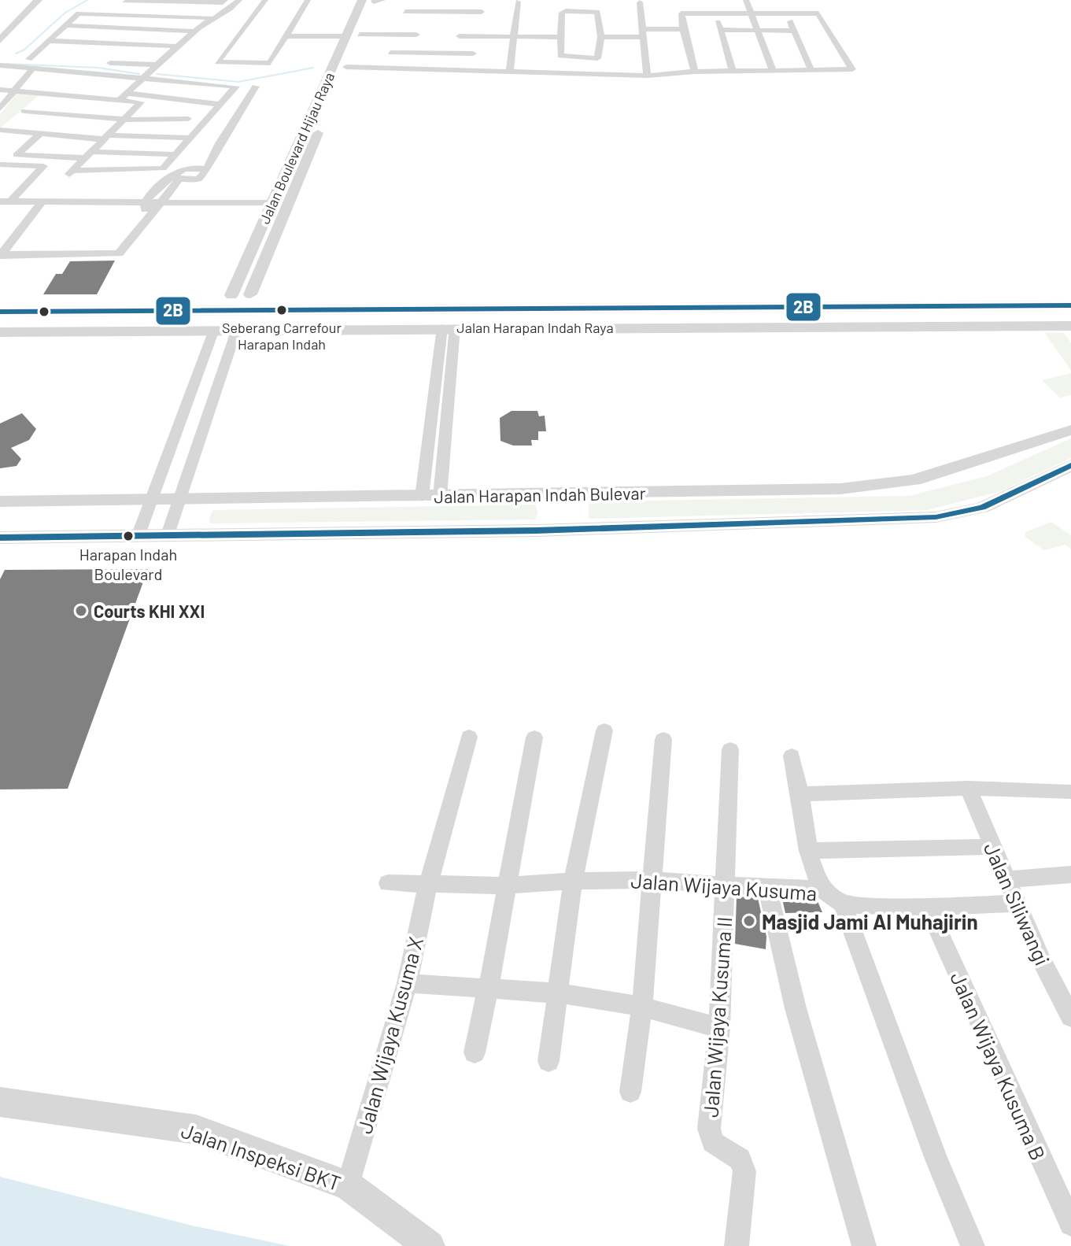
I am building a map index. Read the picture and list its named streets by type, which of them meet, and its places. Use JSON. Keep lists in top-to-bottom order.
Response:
{
  "streets": {
    "street": [
      "Jalan Boulevard Hijau Raya",
      "Jalan Harapan Indah Raya",
      "Jalan Harapan Indah Bulevar",
      "Jalan Wijaya Kusuma",
      "Jalan Siliwangi",
      "Jalan Wijaya Kusuma II",
      "Jalan Wijaya Kusuma X",
      "Jalan Wijaya Kusuma B",
      "Jalan Inspeksi BKT"
    ]
  },
  "crossings": [
    ["Jalan Wijaya Kusuma", "Jalan Wijaya Kusuma II"],
    ["Jalan Wijaya Kusuma", "Jalan Wijaya Kusuma X"],
    ["Jalan Wijaya Kusuma X", "Jalan Inspeksi BKT"]
  ],
  "places": [
    "Seberang Carrefour Harapan Indah",
    "Harapan Indah Boulevard",
    "Courts KHI XXI",
    "Masjid Jami Al Muhajirin"
  ],
  "lines": ["transit line 2B"]
}
